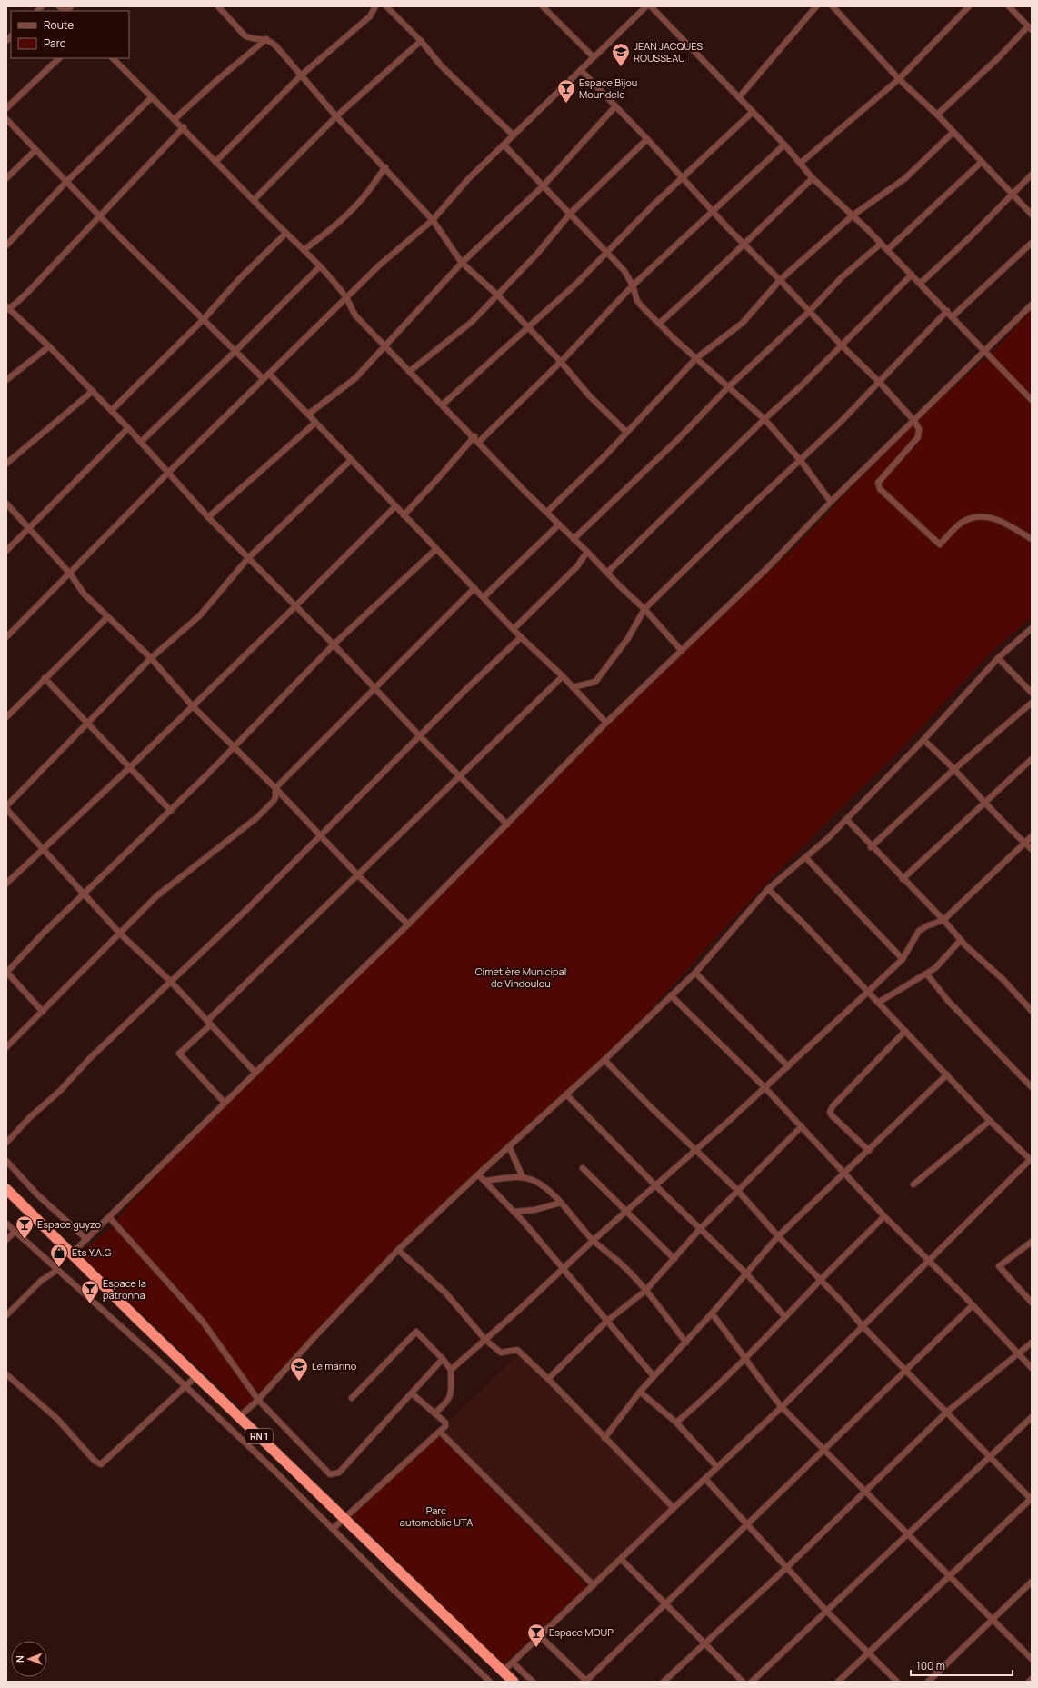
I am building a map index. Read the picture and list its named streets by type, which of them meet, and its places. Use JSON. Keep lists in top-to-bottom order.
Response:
{
  "streets": {
    "highway": ["RN 1"]
  },
  "parks": ["Cimetière Municipal de Vindoulou", "Parc automoblie UTA"],
  "places": {
    "school or university": ["JEAN JACQUES ROUSSEAU", "Le marino"],
    "bar": [
      "Espace Bijou Moundele",
      "Espace guyzo",
      "Espace la patronna",
      "Espace MOUP"
    ],
    "shop": ["Ets Y.A.G"]
  },
  "legend": ["Route", "Parc"],
  "scale_bar": "100 m",
  "north": "left"
}
